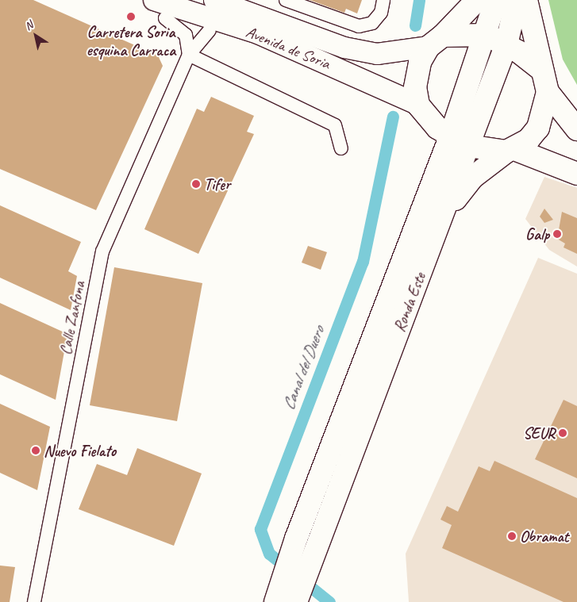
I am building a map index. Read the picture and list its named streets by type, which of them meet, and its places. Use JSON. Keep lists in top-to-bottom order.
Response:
{
  "streets": {
    "highway": ["Ronda Este"],
    "main road": ["Avenida de Soria"],
    "street": ["Calle Zanfona"]
  },
  "water": ["Canal del Duero"],
  "places": [
    "Carretera Soria esquina Carraca",
    "Tifer",
    "Galp",
    "SEUR",
    "Nuevo Fielato",
    "Obramat"
  ],
  "north": "top left"
}
